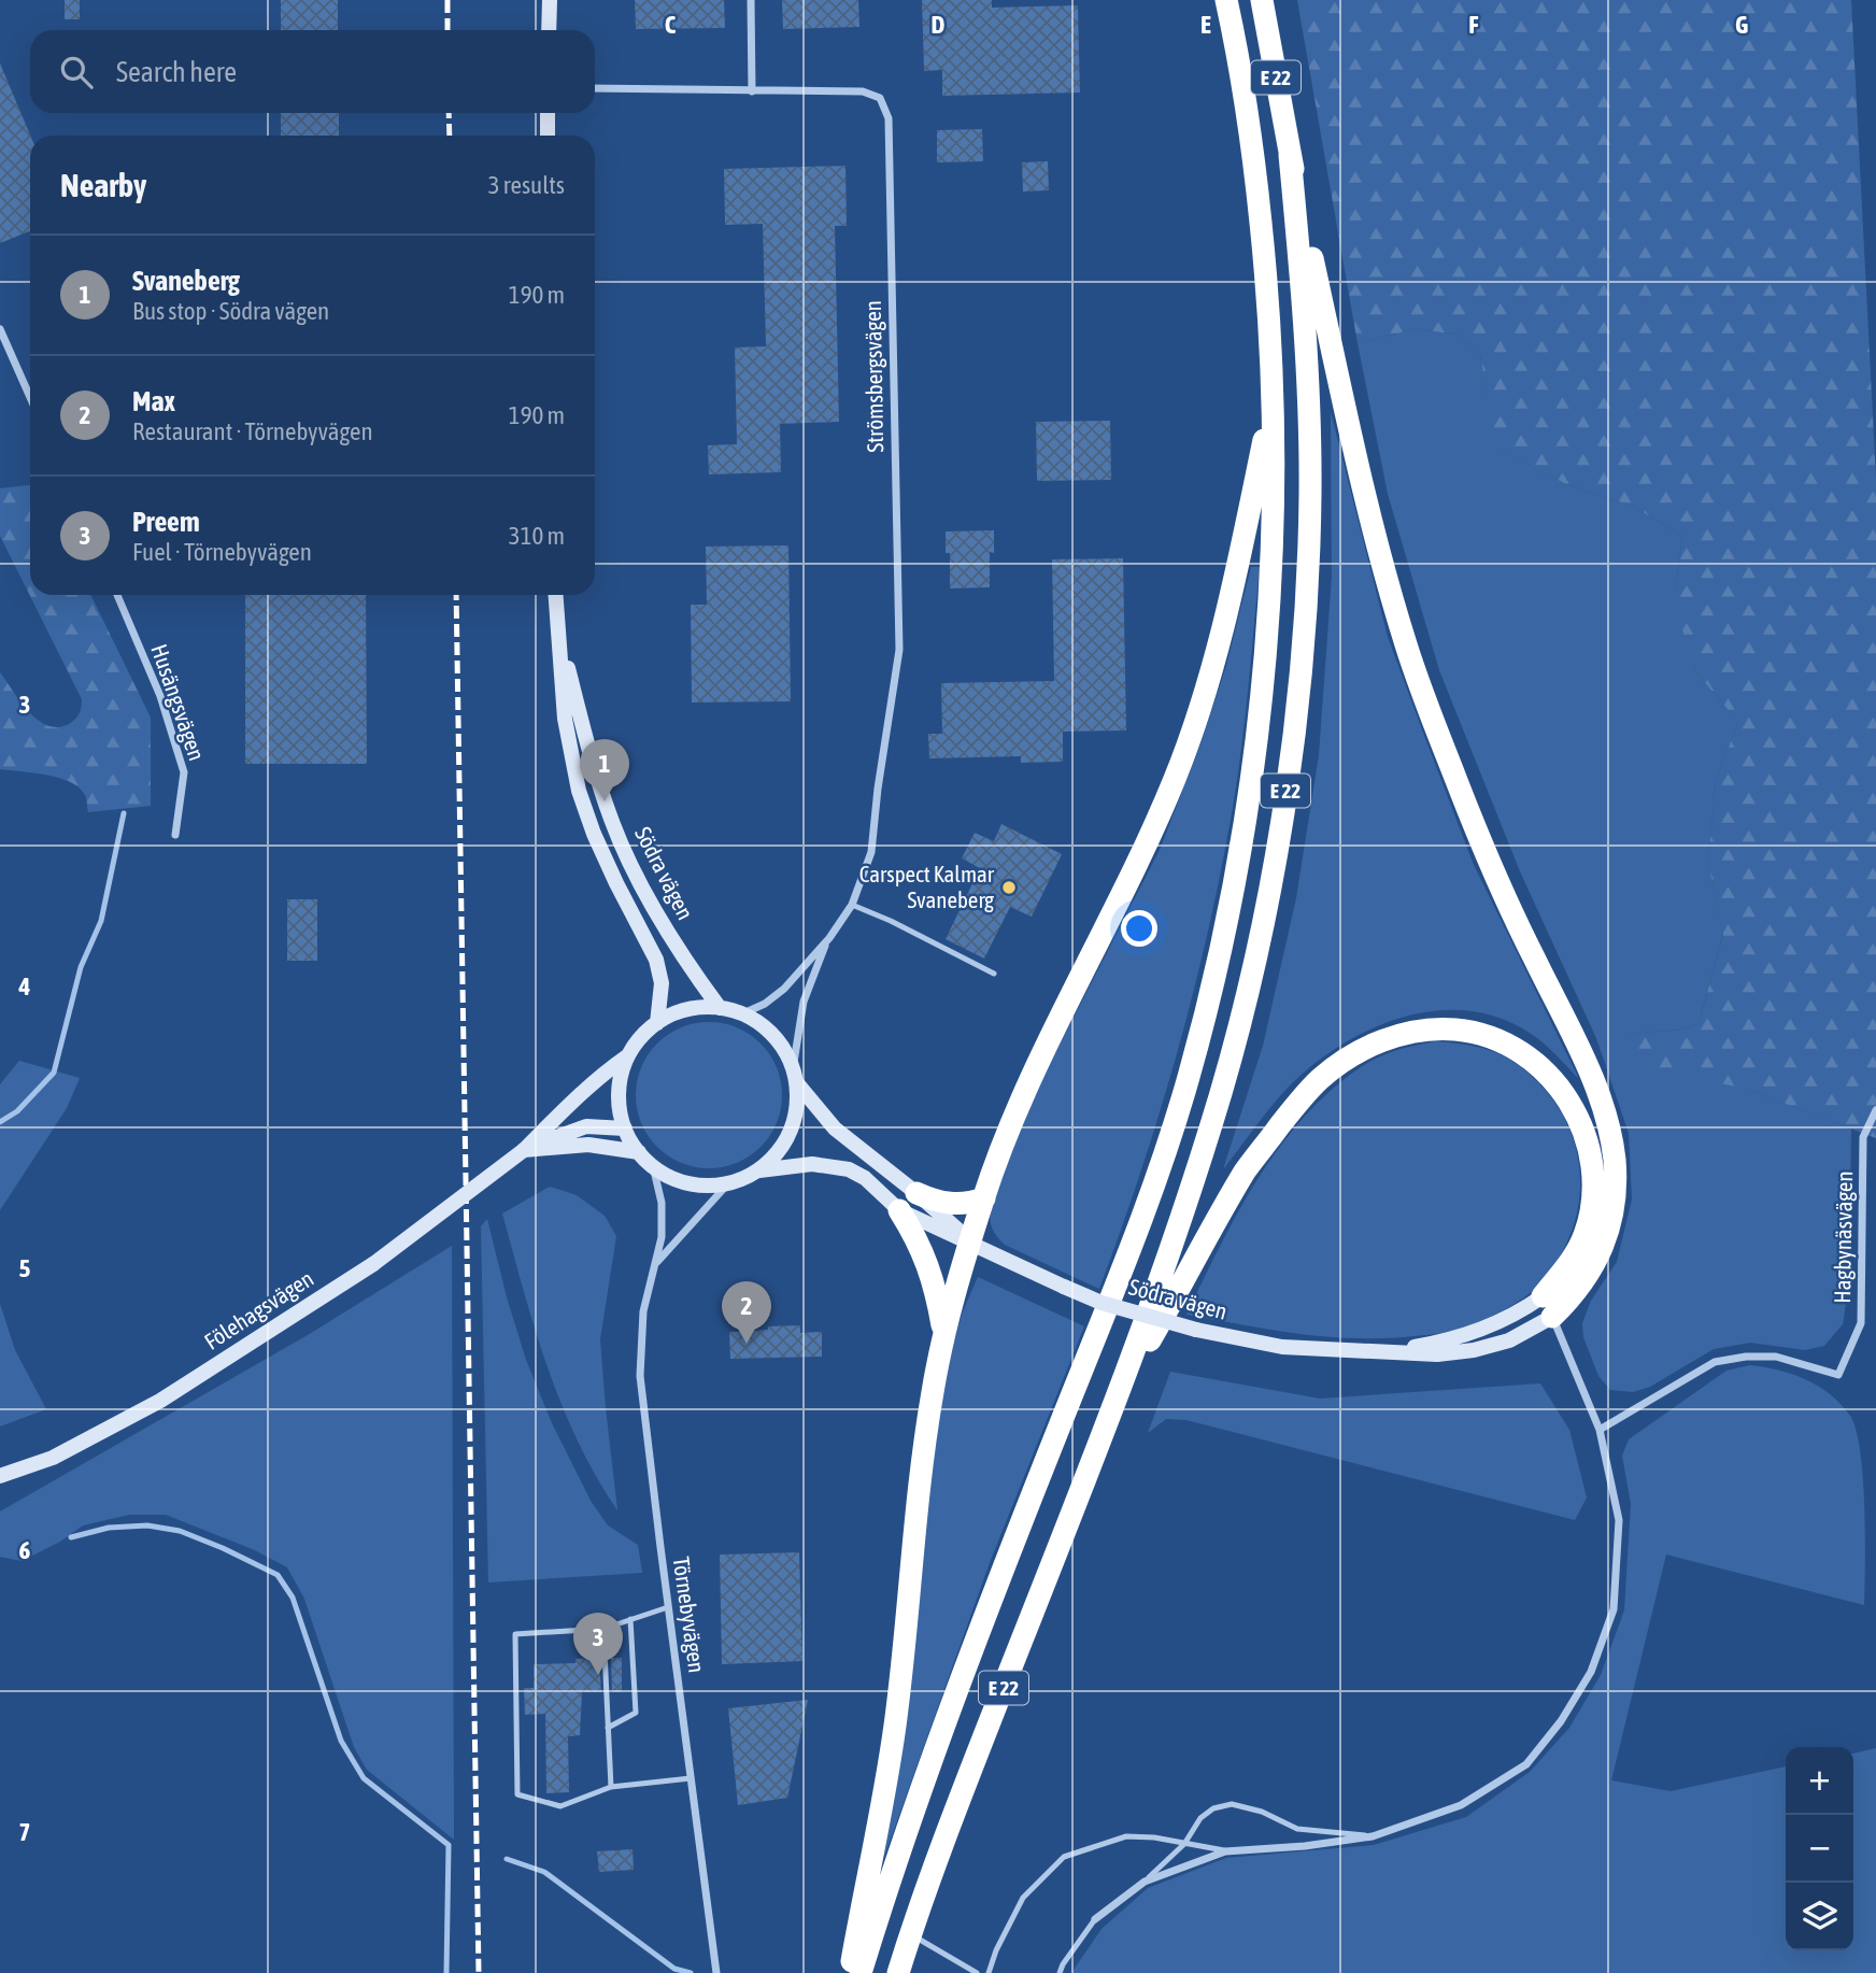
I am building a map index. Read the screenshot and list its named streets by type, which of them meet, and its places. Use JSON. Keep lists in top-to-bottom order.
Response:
{
  "streets": {
    "highway": ["E 22"],
    "main road": ["Södra vägen", "Fölehagsvägen"],
    "street": [
      "Strömsbergsvägen",
      "Husängsvägen",
      "Hagbynäsvägen",
      "Törnebyvägen"
    ]
  },
  "crossings": [
    ["Strömsbergsvägen", "Södra vägen"],
    ["Strömsbergsvägen", "Fölehagsvägen"],
    ["Strömsbergsvägen", "Törnebyvägen"],
    ["Södra vägen", "Fölehagsvägen"],
    ["Södra vägen", "Törnebyvägen"],
    ["Fölehagsvägen", "Törnebyvägen"]
  ],
  "places": ["Carspect Kalmar Svaneberg"],
  "page": {
    "search": "Search here",
    "heading": ["Nearby", "3 results"],
    "list": [
      {
        "mark": "1",
        "name": "Svaneberg",
        "note": "Bus stop · Södra vägen",
        "value": "190 m"
      },
      {
        "mark": "2",
        "name": "Max",
        "note": "Restaurant · Törnebyvägen",
        "value": "190 m"
      },
      {
        "mark": "3",
        "name": "Preem",
        "note": "Fuel · Törnebyvägen",
        "value": "310 m"
      }
    ],
    "pins": ["1", "2", "3"],
    "map_buttons": ["+", "−"]
  },
  "grid": {
    "columns": [
      "C",
      "D",
      "E",
      "F",
      "G"
    ],
    "rows": [
      "3",
      "4",
      "5",
      "6",
      "7"
    ]
  }
}
